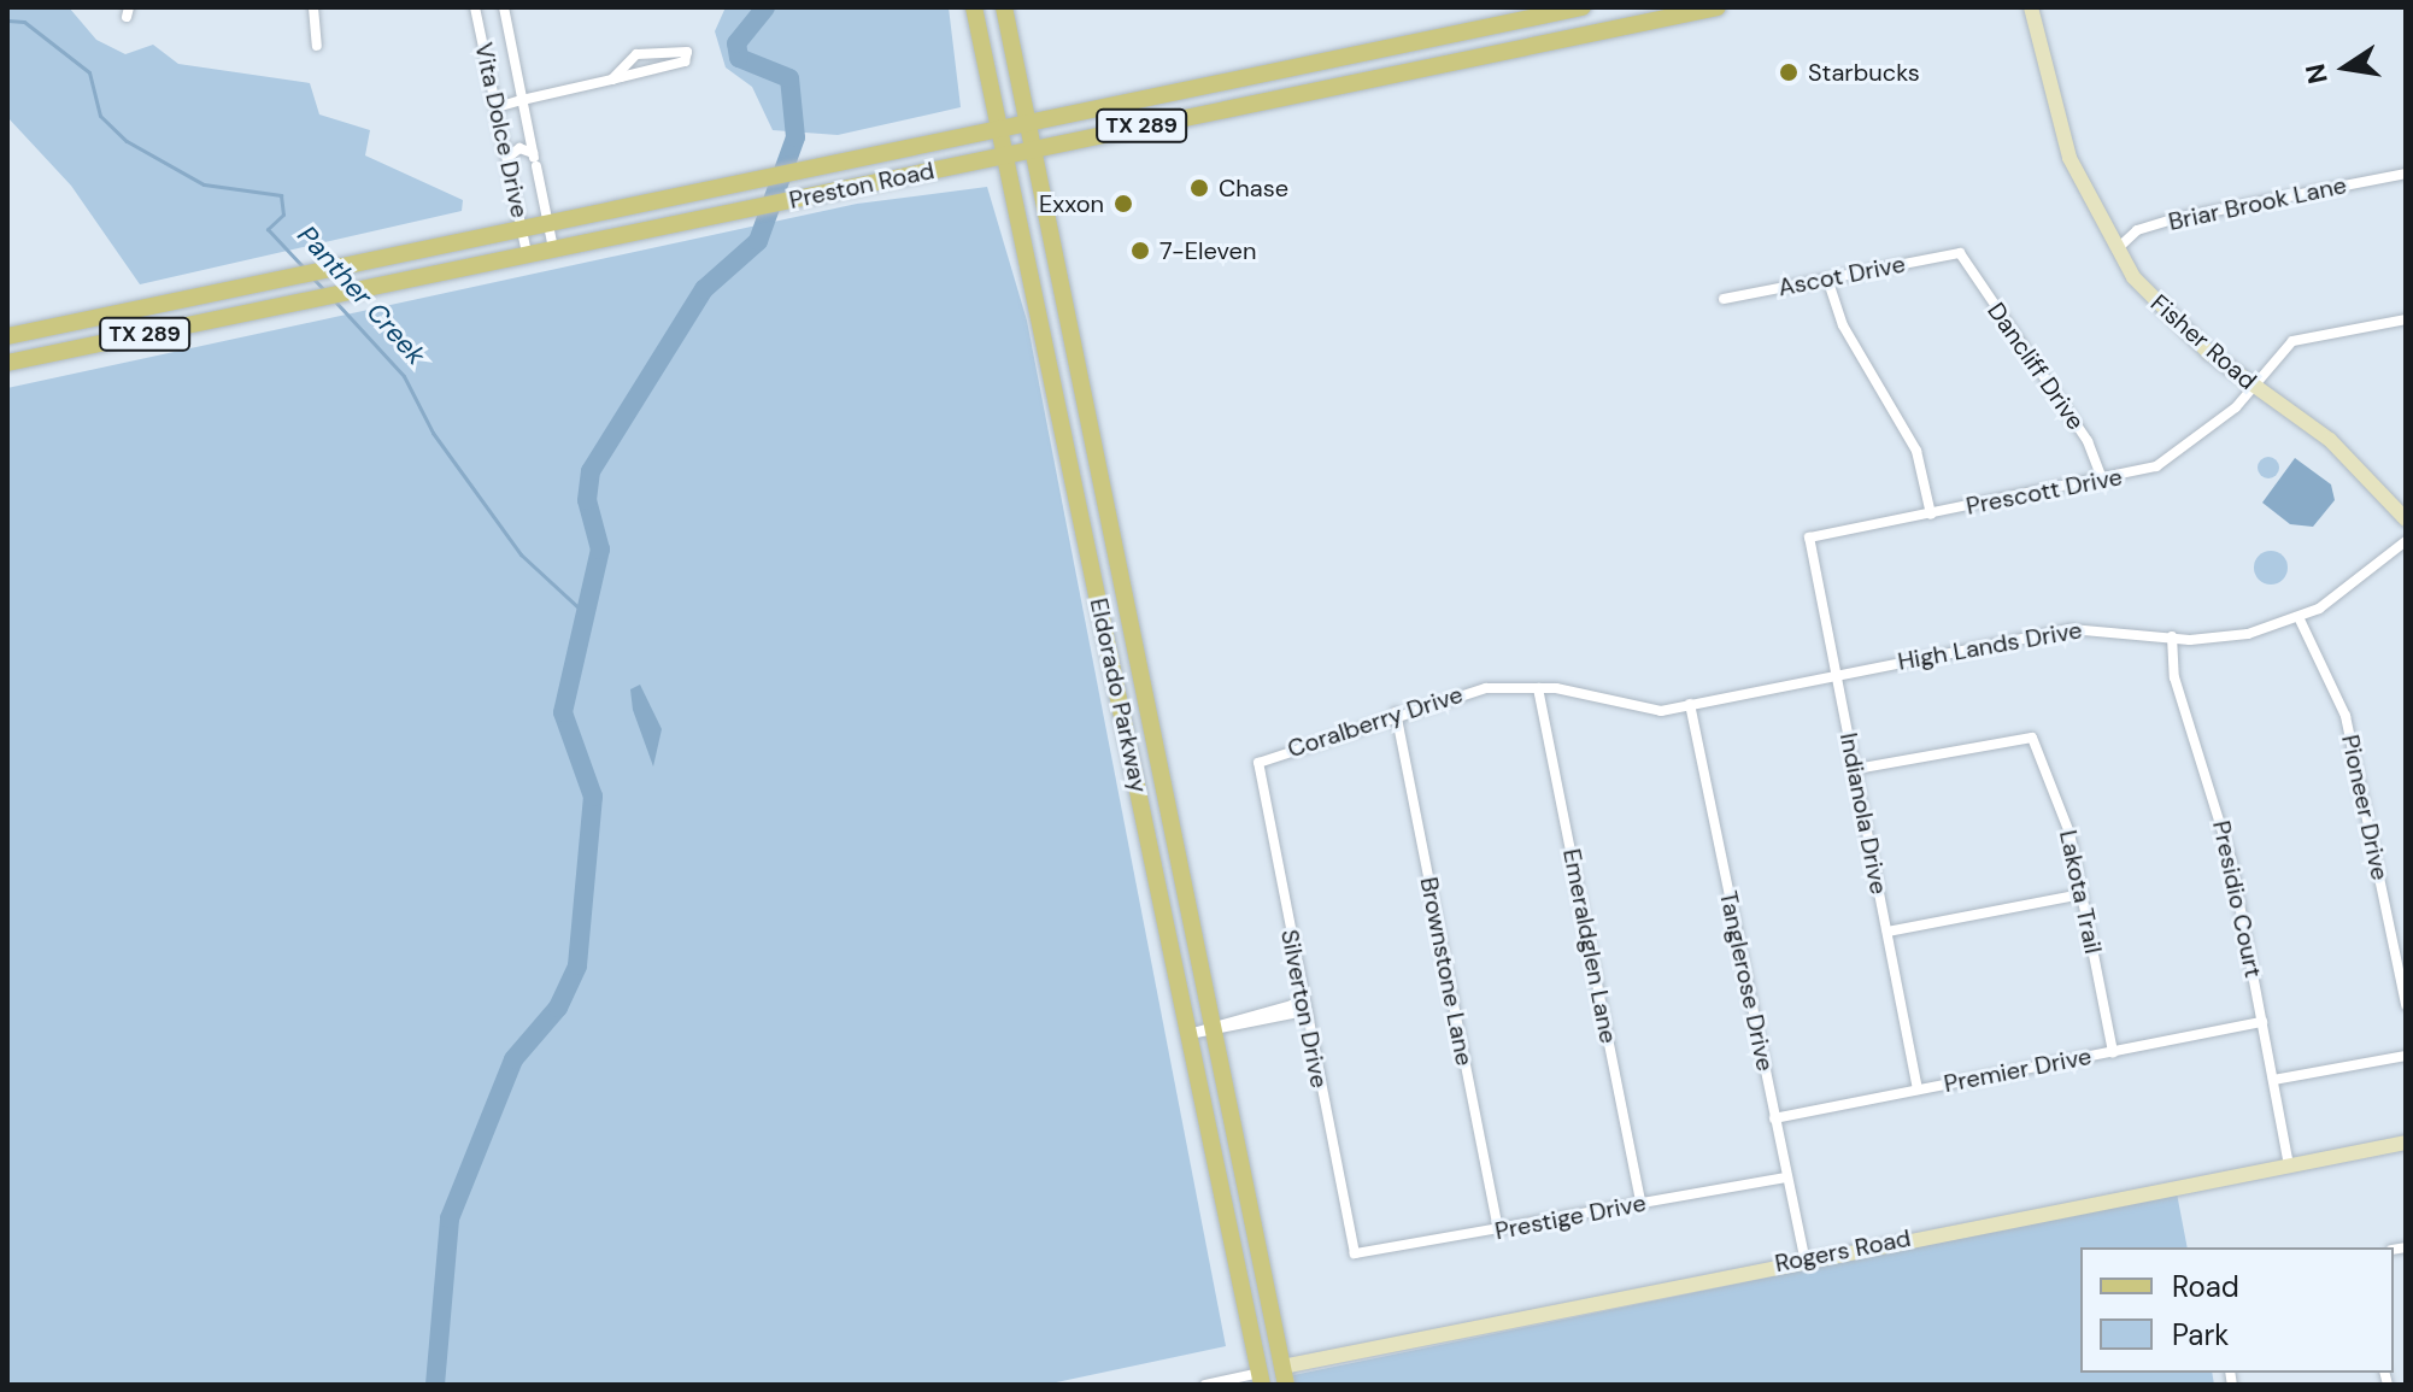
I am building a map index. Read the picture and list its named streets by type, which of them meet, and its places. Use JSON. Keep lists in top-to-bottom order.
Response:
{
  "streets": {
    "main road": ["TX 289", "Preston Road", "Eldorado Parkway"],
    "street": [
      "Vita Dolce Drive",
      "Briar Brook Lane",
      "Ascot Drive",
      "Fisher Road",
      "Dancliff Drive",
      "Prescott Drive",
      "High Lands Drive",
      "Coralberry Drive",
      "Pioneer Drive",
      "Indianola Drive",
      "Lakota Trail",
      "Presidio Court",
      "Emeraldglen Lane",
      "Brownstone Lane",
      "Tanglerose Drive",
      "Silverton Drive",
      "Premier Drive",
      "Prestige Drive",
      "Rogers Road"
    ]
  },
  "crossings": [
    ["Vita Dolce Drive", "Preston Road"],
    ["Preston Road", "Eldorado Parkway"],
    ["Briar Brook Lane", "Fisher Road"],
    ["Ascot Drive", "Dancliff Drive"],
    ["Fisher Road", "Prescott Drive"],
    ["Dancliff Drive", "Prescott Drive"],
    ["Prescott Drive", "Indianola Drive"],
    ["High Lands Drive", "Coralberry Drive"],
    ["High Lands Drive", "Pioneer Drive"],
    ["High Lands Drive", "Indianola Drive"],
    ["High Lands Drive", "Presidio Court"],
    ["Eldorado Parkway", "Rogers Road"],
    ["Coralberry Drive", "Indianola Drive"],
    ["Coralberry Drive", "Emeraldglen Lane"],
    ["Coralberry Drive", "Brownstone Lane"],
    ["Coralberry Drive", "Tanglerose Drive"],
    ["Coralberry Drive", "Silverton Drive"],
    ["Indianola Drive", "Lakota Trail"],
    ["Indianola Drive", "Premier Drive"],
    ["Lakota Trail", "Premier Drive"],
    ["Presidio Court", "Premier Drive"],
    ["Presidio Court", "Rogers Road"],
    ["Emeraldglen Lane", "Prestige Drive"],
    ["Brownstone Lane", "Prestige Drive"],
    ["Tanglerose Drive", "Premier Drive"],
    ["Tanglerose Drive", "Prestige Drive"],
    ["Tanglerose Drive", "Rogers Road"],
    ["Silverton Drive", "Prestige Drive"]
  ],
  "water": ["Panther Creek"],
  "places": [
    "Starbucks",
    "Chase",
    "Exxon",
    "7-Eleven"
  ],
  "legend": ["Road", "Park"],
  "north": "left"
}
